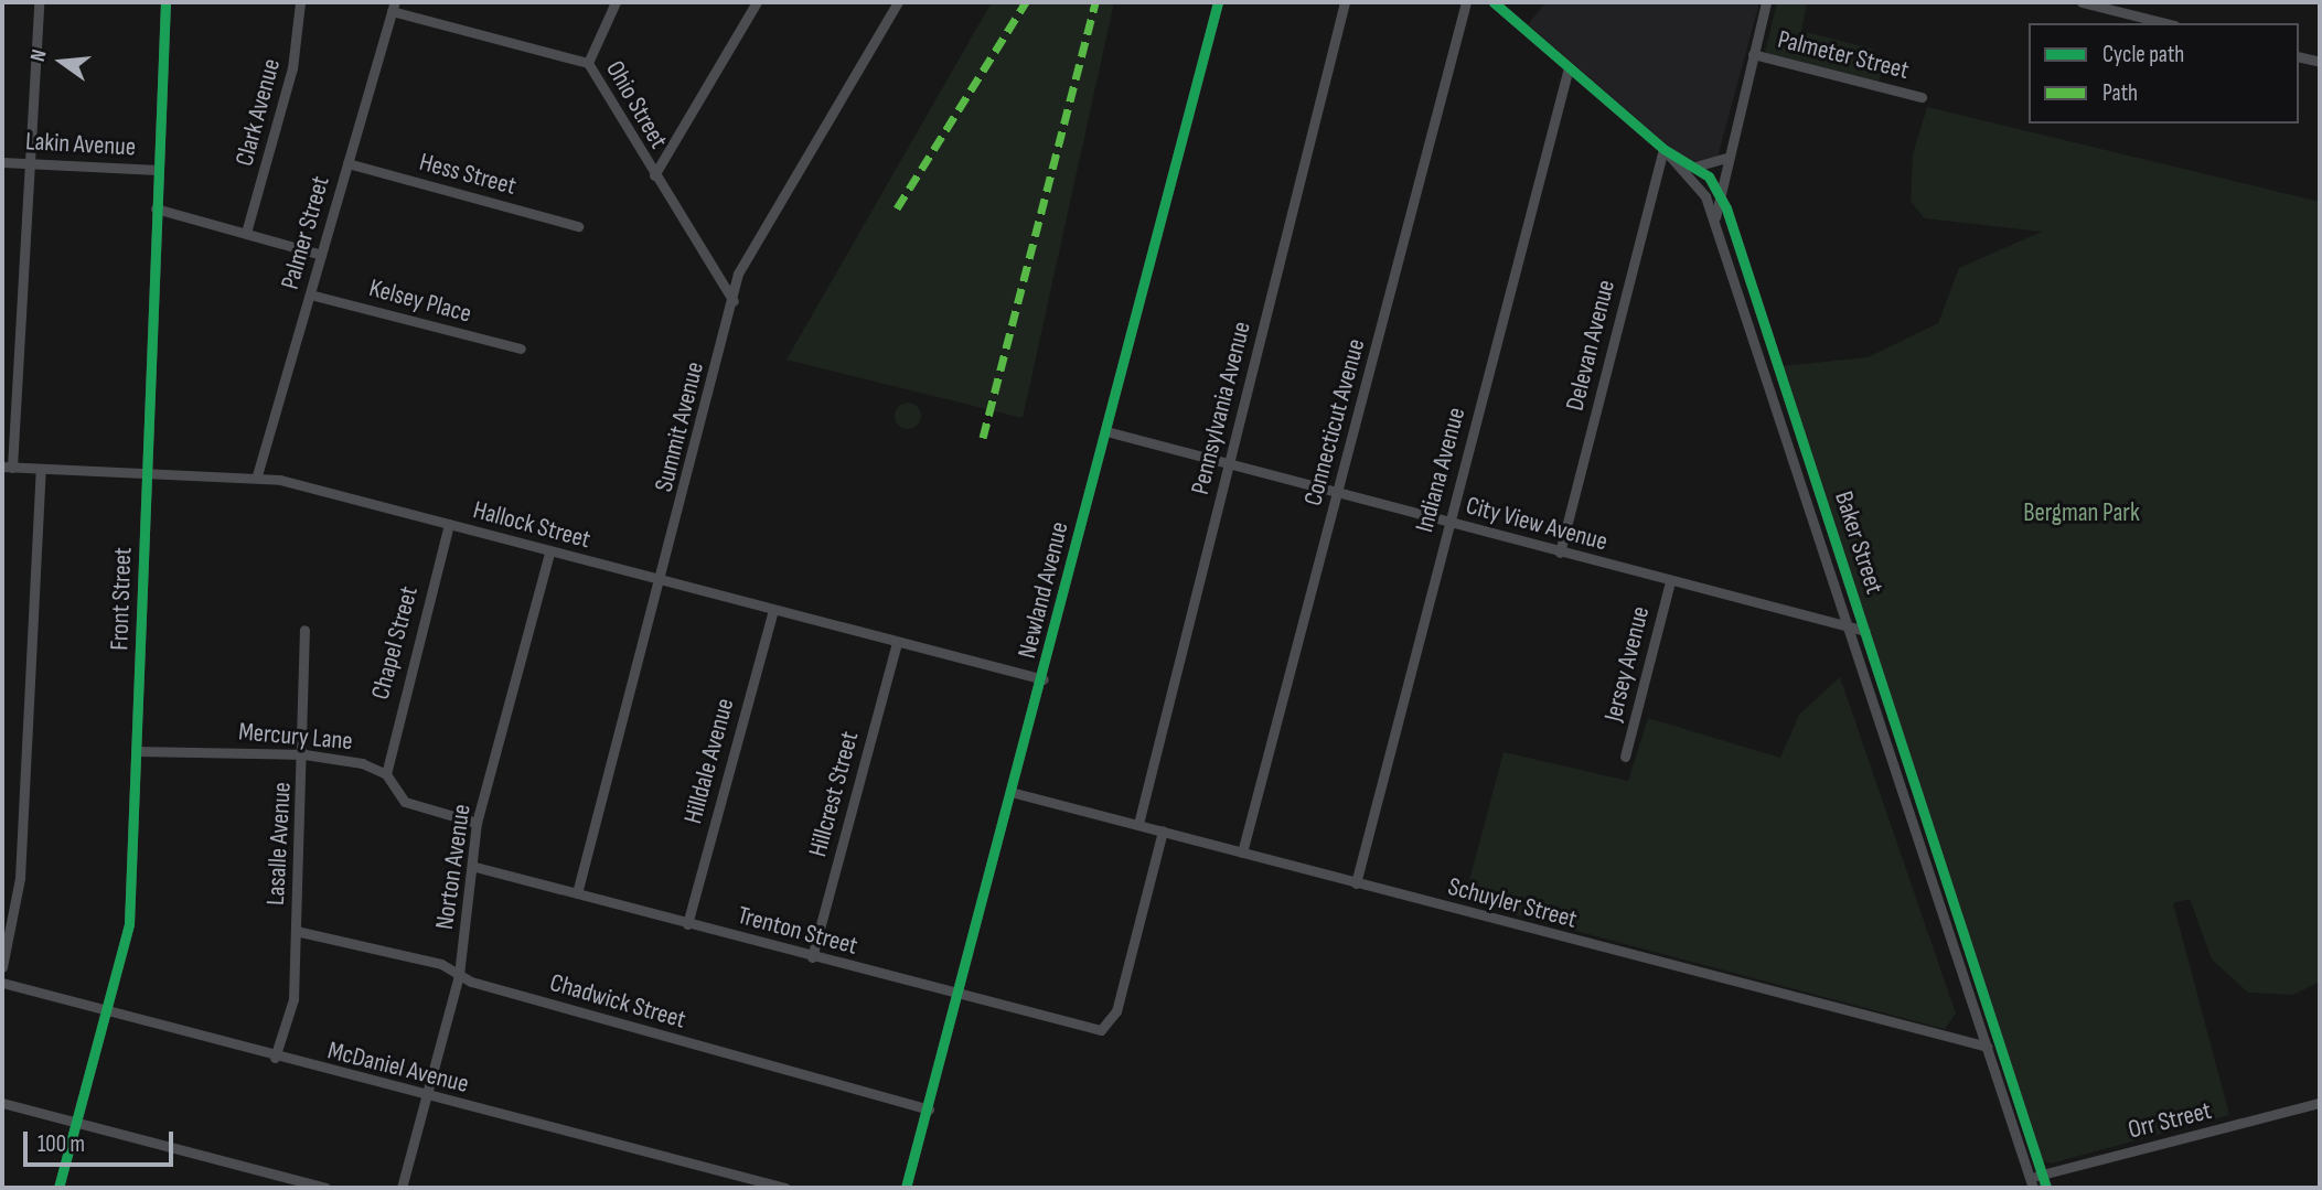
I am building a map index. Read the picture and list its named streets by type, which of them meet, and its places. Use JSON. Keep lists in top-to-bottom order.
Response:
{
  "streets": {
    "street": [
      "Palmeter Street",
      "Ohio Street",
      "Clark Avenue",
      "Lakin Avenue",
      "Hess Street",
      "Palmer Street",
      "Kelsey Place",
      "Delevan Avenue",
      "Pennsylvania Avenue",
      "Connecticut Avenue",
      "Summit Avenue",
      "Indiana Avenue",
      "City View Avenue",
      "Hallock Street",
      "Baker Street",
      "Newland Avenue",
      "Front Street",
      "Chapel Street",
      "Jersey Avenue",
      "Mercury Lane",
      "Hilldale Avenue",
      "Hillcrest Street",
      "Lasalle Avenue",
      "Norton Avenue",
      "Schuyler Street",
      "Trenton Street",
      "Chadwick Street",
      "McDaniel Avenue",
      "Orr Street"
    ]
  },
  "crossings": [
    ["Ohio Street", "Palmer Street"],
    ["Ohio Street", "Summit Avenue"],
    ["Lakin Avenue", "Front Street"],
    ["Hess Street", "Palmer Street"],
    ["Palmer Street", "Kelsey Place"],
    ["Palmer Street", "Hallock Street"],
    ["Delevan Avenue", "City View Avenue"],
    ["Delevan Avenue", "Baker Street"],
    ["Pennsylvania Avenue", "City View Avenue"],
    ["Pennsylvania Avenue", "Schuyler Street"],
    ["Connecticut Avenue", "City View Avenue"],
    ["Connecticut Avenue", "Schuyler Street"],
    ["Summit Avenue", "Hallock Street"],
    ["Summit Avenue", "Trenton Street"],
    ["Indiana Avenue", "City View Avenue"],
    ["Indiana Avenue", "Baker Street"],
    ["Indiana Avenue", "Schuyler Street"],
    ["City View Avenue", "Baker Street"],
    ["City View Avenue", "Newland Avenue"],
    ["City View Avenue", "Jersey Avenue"],
    ["Hallock Street", "Newland Avenue"],
    ["Hallock Street", "Front Street"],
    ["Hallock Street", "Chapel Street"],
    ["Hallock Street", "Hilldale Avenue"],
    ["Hallock Street", "Hillcrest Street"],
    ["Hallock Street", "Norton Avenue"],
    ["Baker Street", "Schuyler Street"],
    ["Baker Street", "Orr Street"],
    ["Newland Avenue", "Schuyler Street"],
    ["Newland Avenue", "Trenton Street"],
    ["Newland Avenue", "Chadwick Street"],
    ["Front Street", "Mercury Lane"],
    ["Front Street", "McDaniel Avenue"],
    ["Chapel Street", "Mercury Lane"],
    ["Mercury Lane", "Lasalle Avenue"],
    ["Hilldale Avenue", "Trenton Street"],
    ["Hillcrest Street", "Trenton Street"],
    ["Lasalle Avenue", "Chadwick Street"],
    ["Lasalle Avenue", "McDaniel Avenue"],
    ["Norton Avenue", "Trenton Street"],
    ["Norton Avenue", "Chadwick Street"],
    ["Norton Avenue", "McDaniel Avenue"],
    ["Schuyler Street", "Trenton Street"]
  ],
  "parks": ["Bergman Park"],
  "legend": ["Cycle path", "Path"],
  "scale_bar": "100 m",
  "north": "left"
}
